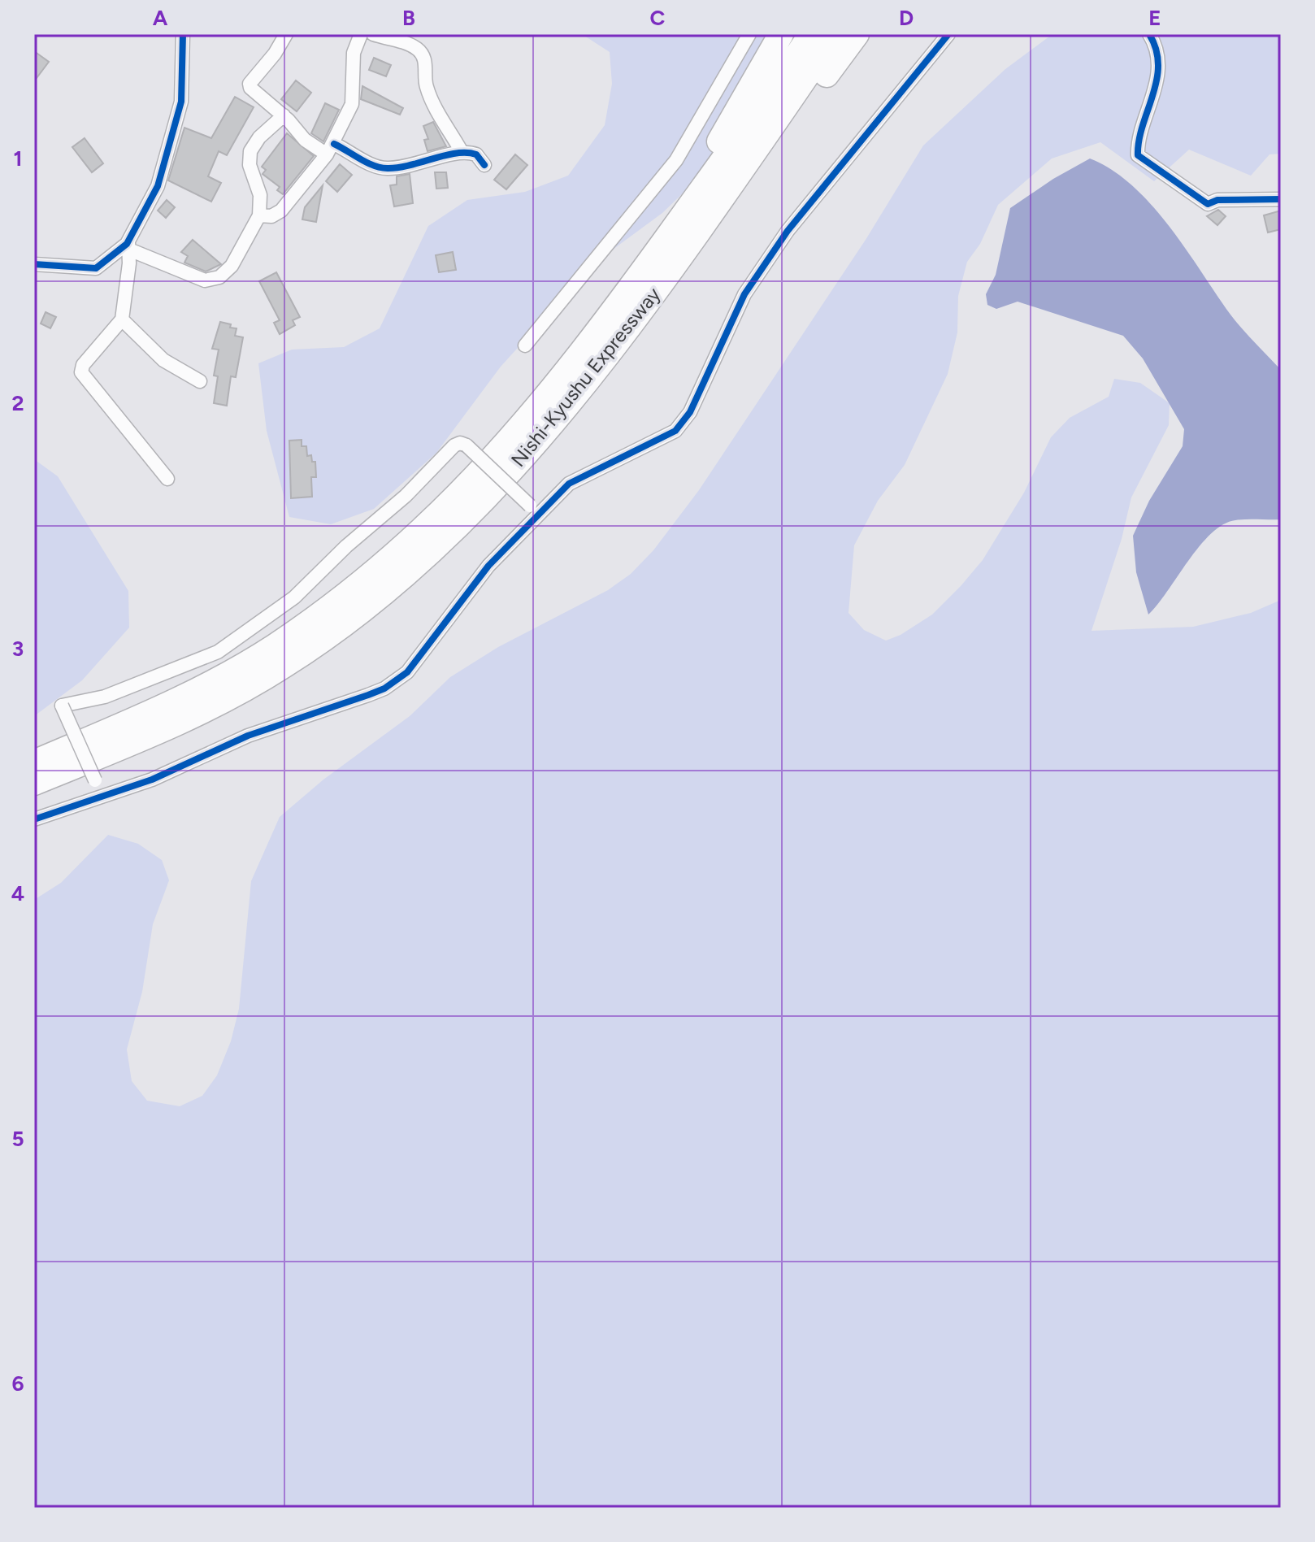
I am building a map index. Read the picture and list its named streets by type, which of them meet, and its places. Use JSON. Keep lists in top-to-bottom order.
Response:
{
  "streets": {
    "highway": ["Nishi-Kyushu Expressway"]
  },
  "grid": {
    "columns": [
      "A",
      "B",
      "C",
      "D",
      "E"
    ],
    "rows": [
      "1",
      "2",
      "3",
      "4",
      "5",
      "6"
    ]
  }
}
